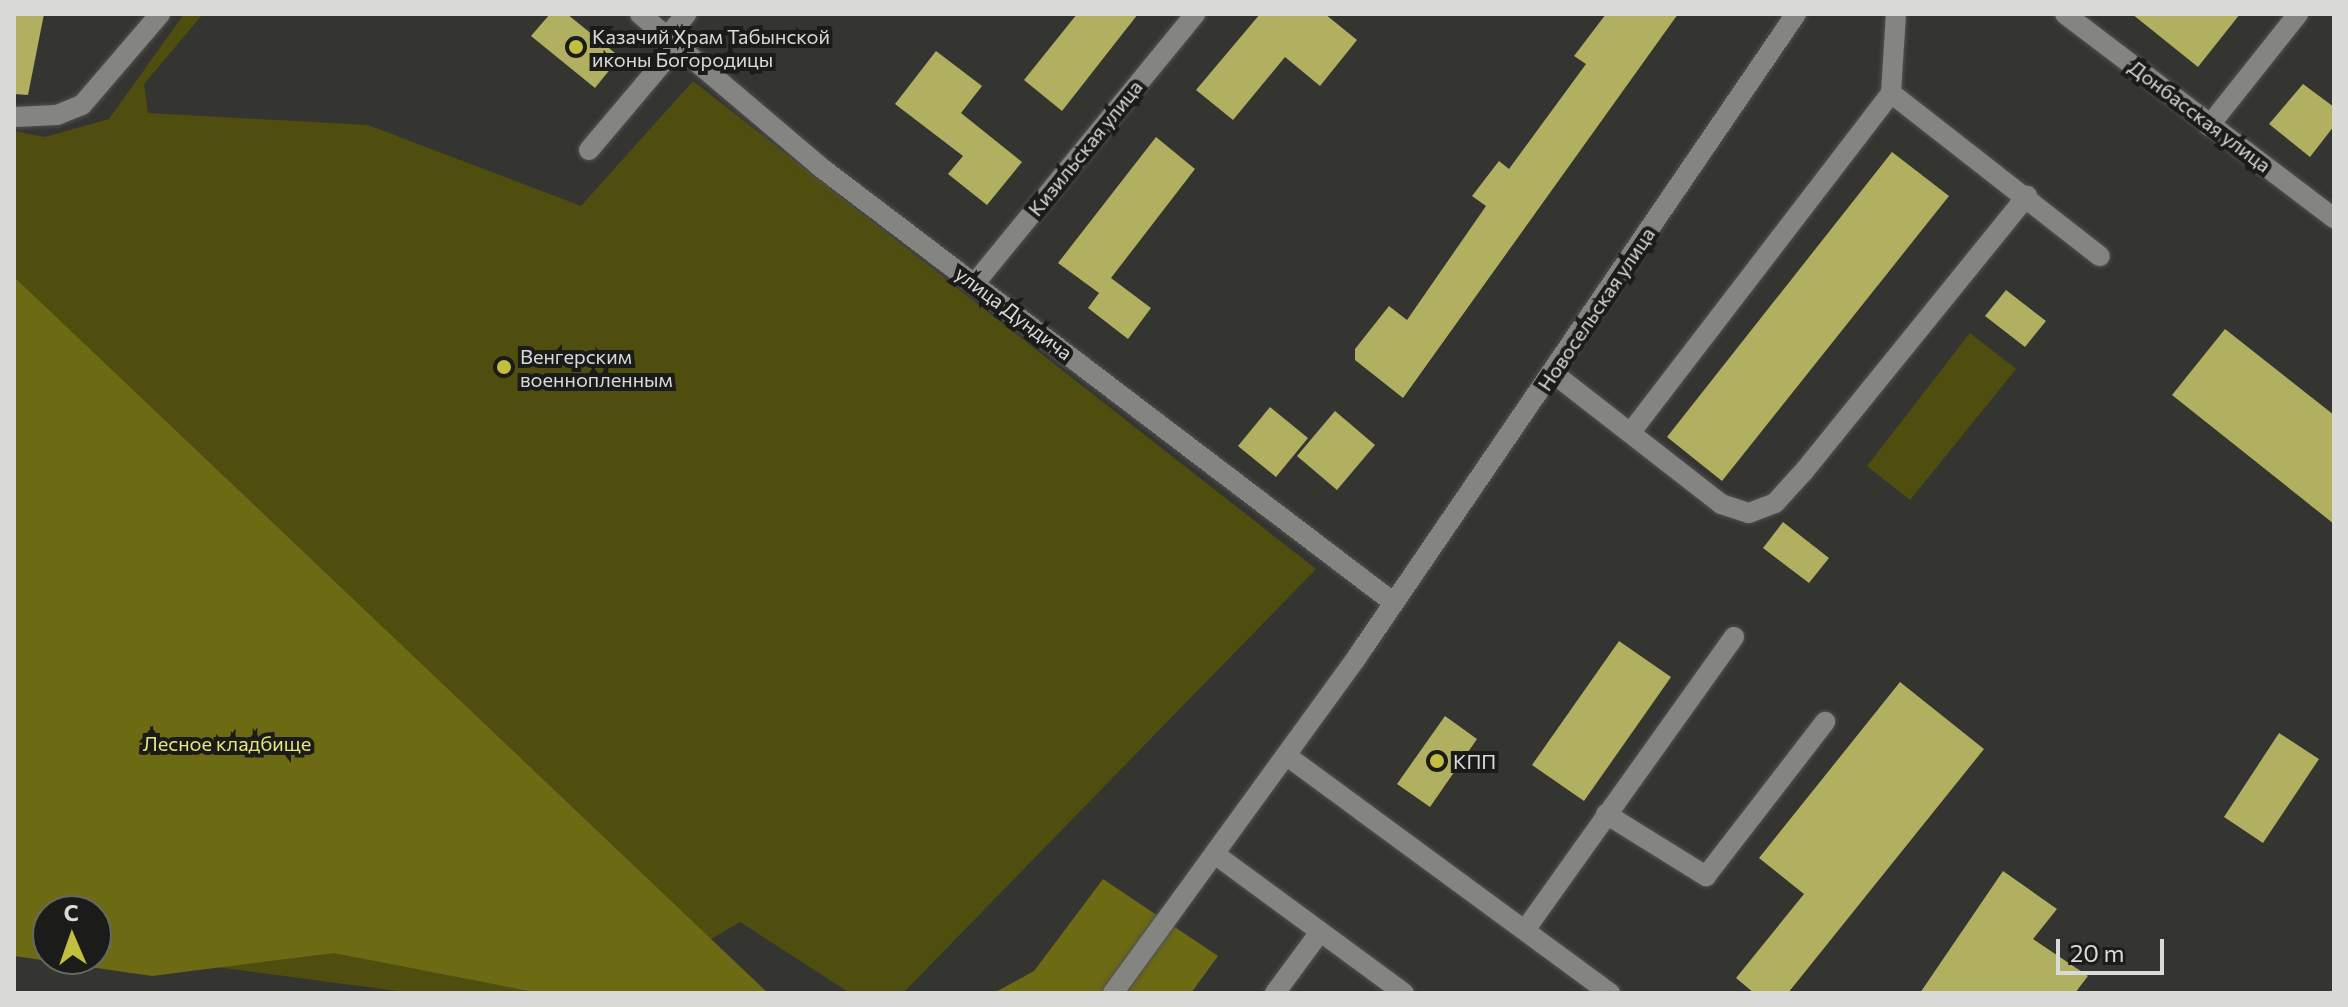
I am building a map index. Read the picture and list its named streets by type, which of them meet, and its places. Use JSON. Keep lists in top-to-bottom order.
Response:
{
  "streets": {
    "street": [
      "Донбасская улица",
      "Кизильская улица",
      "Новосельская улица",
      "улица Дундича"
    ]
  },
  "crossings": [
    ["Кизильская улица", "улица Дундича"],
    ["Новосельская улица", "улица Дундича"]
  ],
  "parks": ["Лесное кладбище"],
  "places": ["Казачий Храм Табынской иконы Богородицы", "Венгерским военнопленным", "КПП"],
  "scale_bar": "20 m",
  "north": "top"
}
